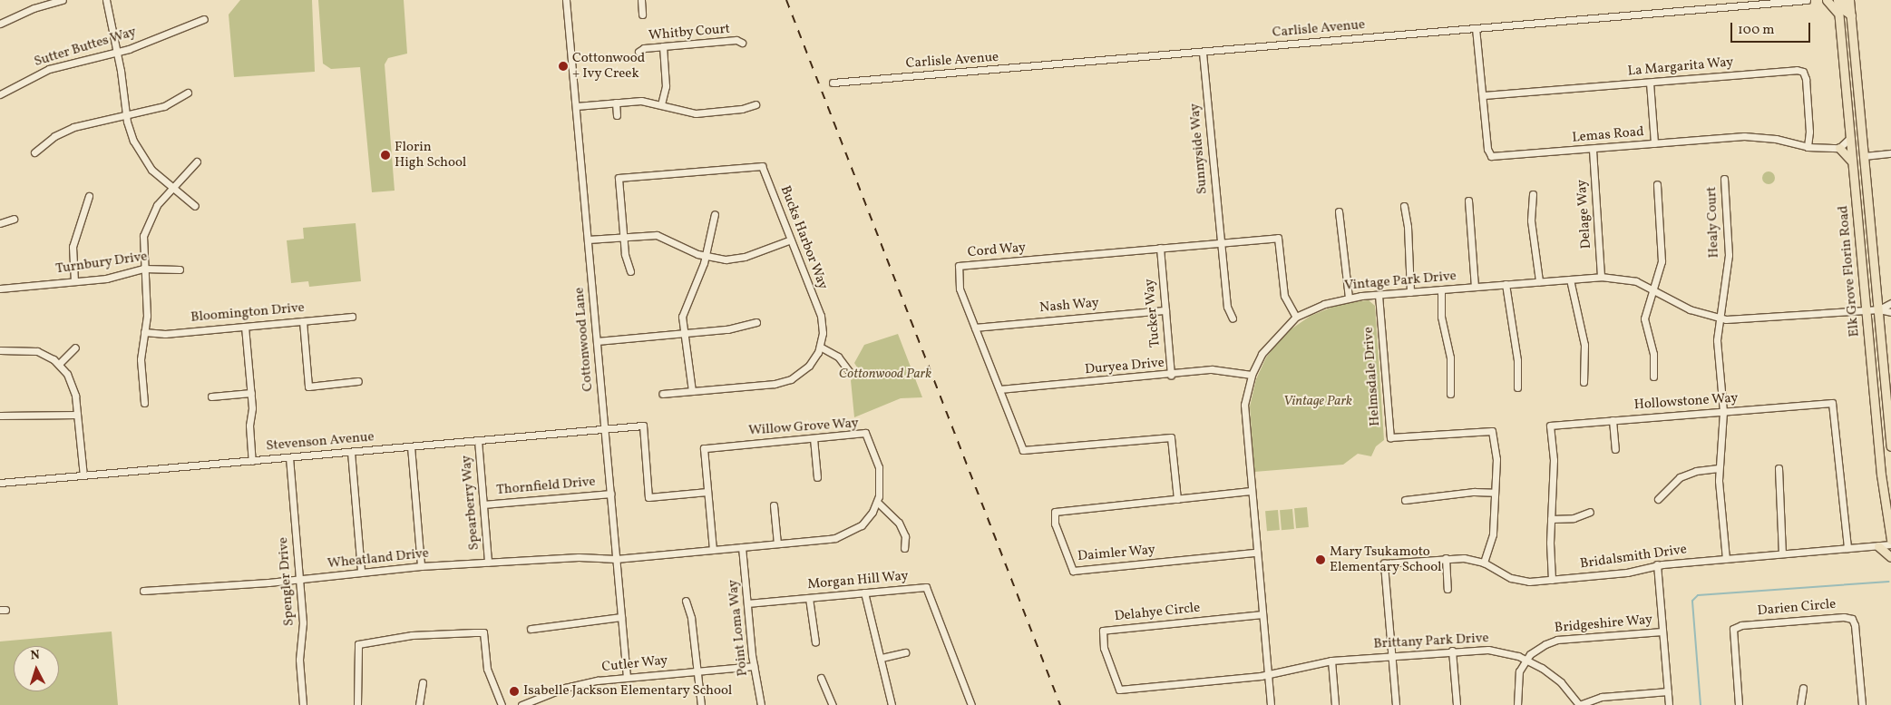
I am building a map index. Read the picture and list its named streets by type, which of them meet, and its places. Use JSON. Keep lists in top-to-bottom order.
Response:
{
  "streets": {
    "main road": ["Elk Grove Florin Road"],
    "street": [
      "Carlisle Avenue",
      "Whitby Court",
      "Sutter Buttes Way",
      "La Margarita Way",
      "Lemas Road",
      "Sunnyside Way",
      "Delage Way",
      "Healy Court",
      "Bucks Harbor Way",
      "Cord Way",
      "Turnbury Drive",
      "Vintage Park Drive",
      "Nash Way",
      "Bloomington Drive",
      "Tucker Way",
      "Cottonwood Lane",
      "Duryea Drive",
      "Helmsdale Drive",
      "Hollowstone Way",
      "Willow Grove Way",
      "Stevenson Avenue",
      "Thornfield Drive",
      "Spearberry Way",
      "Daimler Way",
      "Bridalsmith Drive",
      "Wheatland Drive",
      "Morgan Hill Way",
      "Spengler Drive",
      "Darien Circle",
      "Delahye Circle",
      "Bridgeshire Way",
      "Point Loma Way",
      "Brittany Park Drive",
      "Cutler Way"
    ]
  },
  "crossings": [
    ["Carlisle Avenue", "Lemas Road"],
    ["Carlisle Avenue", "Sunnyside Way"],
    ["La Margarita Way", "Lemas Road"],
    ["Lemas Road", "Delage Way"],
    ["Sunnyside Way", "Cord Way"],
    ["Delage Way", "Vintage Park Drive"],
    ["Healy Court", "Vintage Park Drive"],
    ["Healy Court", "Hollowstone Way"],
    ["Healy Court", "Bridalsmith Drive"],
    ["Cord Way", "Vintage Park Drive"],
    ["Cord Way", "Nash Way"],
    ["Cord Way", "Tucker Way"],
    ["Cord Way", "Duryea Drive"],
    ["Cord Way", "Daimler Way"],
    ["Elk Grove Florin Road", "Vintage Park Drive"],
    ["Vintage Park Drive", "Duryea Drive"],
    ["Vintage Park Drive", "Helmsdale Drive"],
    ["Vintage Park Drive", "Daimler Way"],
    ["Vintage Park Drive", "Delahye Circle"],
    ["Vintage Park Drive", "Brittany Park Drive"],
    ["Nash Way", "Tucker Way"],
    ["Tucker Way", "Duryea Drive"],
    ["Cottonwood Lane", "Willow Grove Way"],
    ["Cottonwood Lane", "Stevenson Avenue"],
    ["Cottonwood Lane", "Thornfield Drive"],
    ["Cottonwood Lane", "Wheatland Drive"],
    ["Cottonwood Lane", "Cutler Way"],
    ["Helmsdale Drive", "Bridalsmith Drive"],
    ["Hollowstone Way", "Bridalsmith Drive"],
    ["Willow Grove Way", "Stevenson Avenue"],
    ["Willow Grove Way", "Wheatland Drive"],
    ["Willow Grove Way", "Point Loma Way"],
    ["Stevenson Avenue", "Spearberry Way"],
    ["Stevenson Avenue", "Spengler Drive"],
    ["Thornfield Drive", "Spearberry Way"],
    ["Spearberry Way", "Wheatland Drive"],
    ["Bridalsmith Drive", "Brittany Park Drive"],
    ["Wheatland Drive", "Spengler Drive"],
    ["Morgan Hill Way", "Point Loma Way"],
    ["Delahye Circle", "Brittany Park Drive"],
    ["Bridgeshire Way", "Brittany Park Drive"],
    ["Point Loma Way", "Cutler Way"]
  ],
  "parks": ["Cottonwood Park", "Vintage Park"],
  "places": [
    "Cottonwood + Ivy Creek",
    "Florin High School",
    "Mary Tsukamoto Elementary School",
    "Isabelle Jackson Elementary School"
  ],
  "scale_bar": "100 m",
  "north": "top"
}
